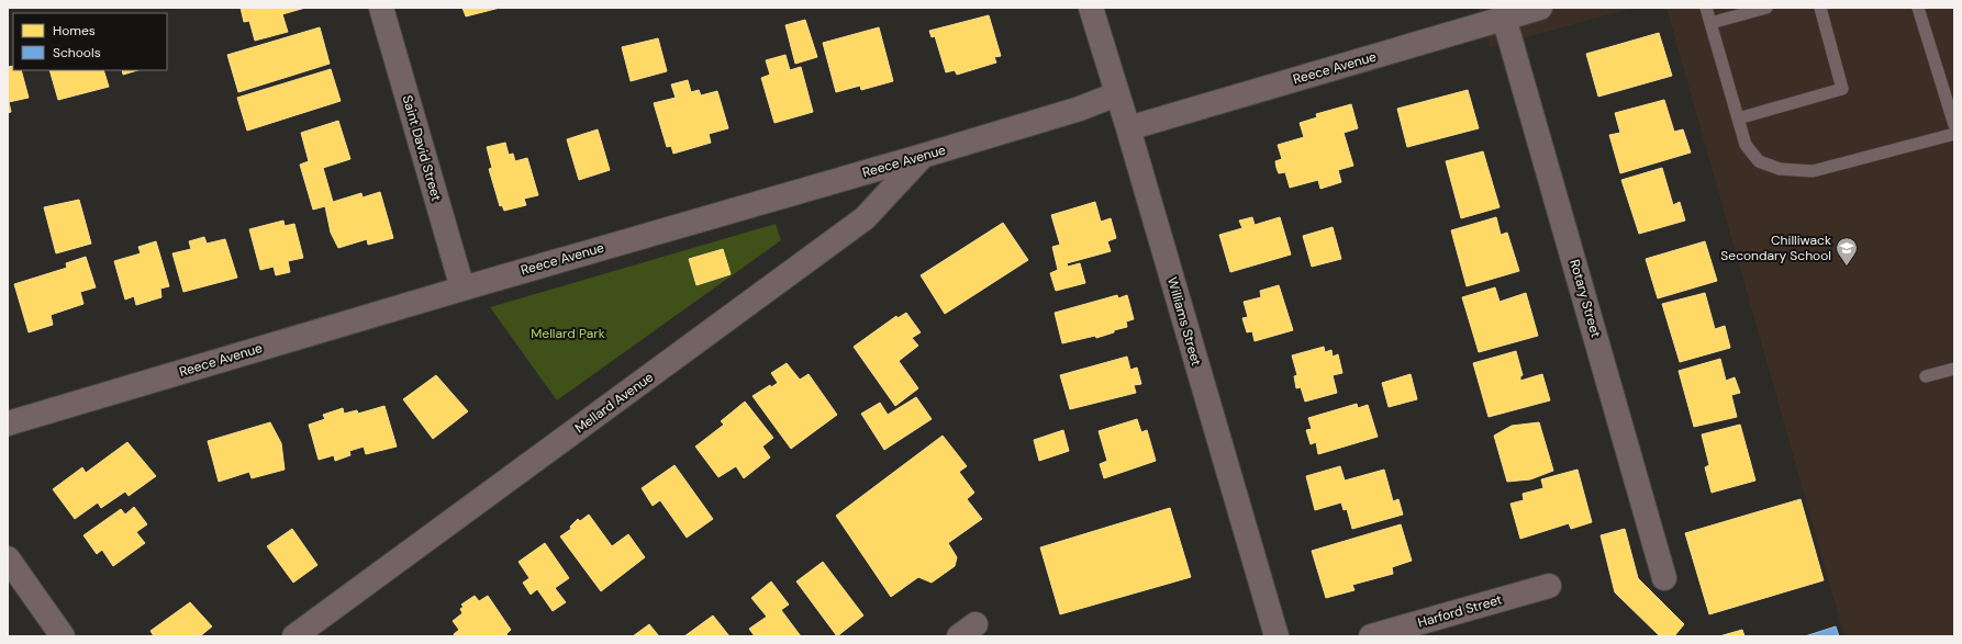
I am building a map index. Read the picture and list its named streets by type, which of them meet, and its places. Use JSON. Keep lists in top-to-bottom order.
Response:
{
  "streets": {
    "street": [
      "Reece Avenue",
      "Saint David Street",
      "Rotary Street",
      "Williams Street",
      "Mellard Avenue",
      "Harford Street"
    ]
  },
  "crossings": [
    ["Reece Avenue", "Saint David Street"],
    ["Reece Avenue", "Rotary Street"],
    ["Reece Avenue", "Williams Street"],
    ["Reece Avenue", "Mellard Avenue"]
  ],
  "parks": ["Mellard Park"],
  "places": {
    "school or university": ["Chilliwack Secondary School"]
  },
  "legend": ["Homes", "Schools"]
}
